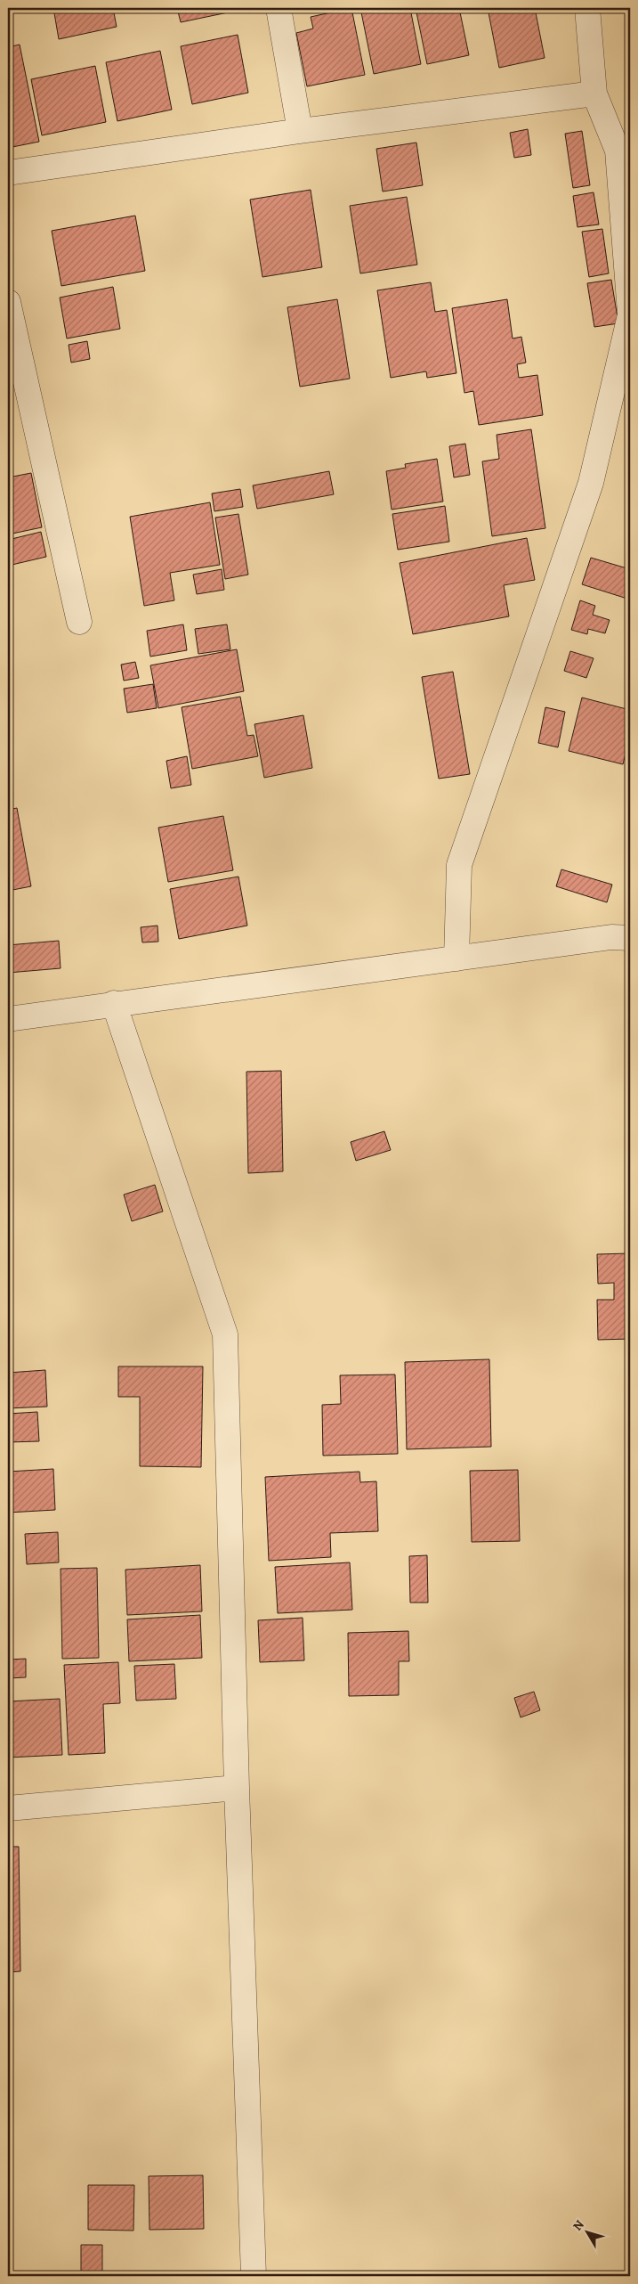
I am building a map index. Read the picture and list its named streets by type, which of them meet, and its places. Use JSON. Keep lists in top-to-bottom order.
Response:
{
  "north": "top left"
}
